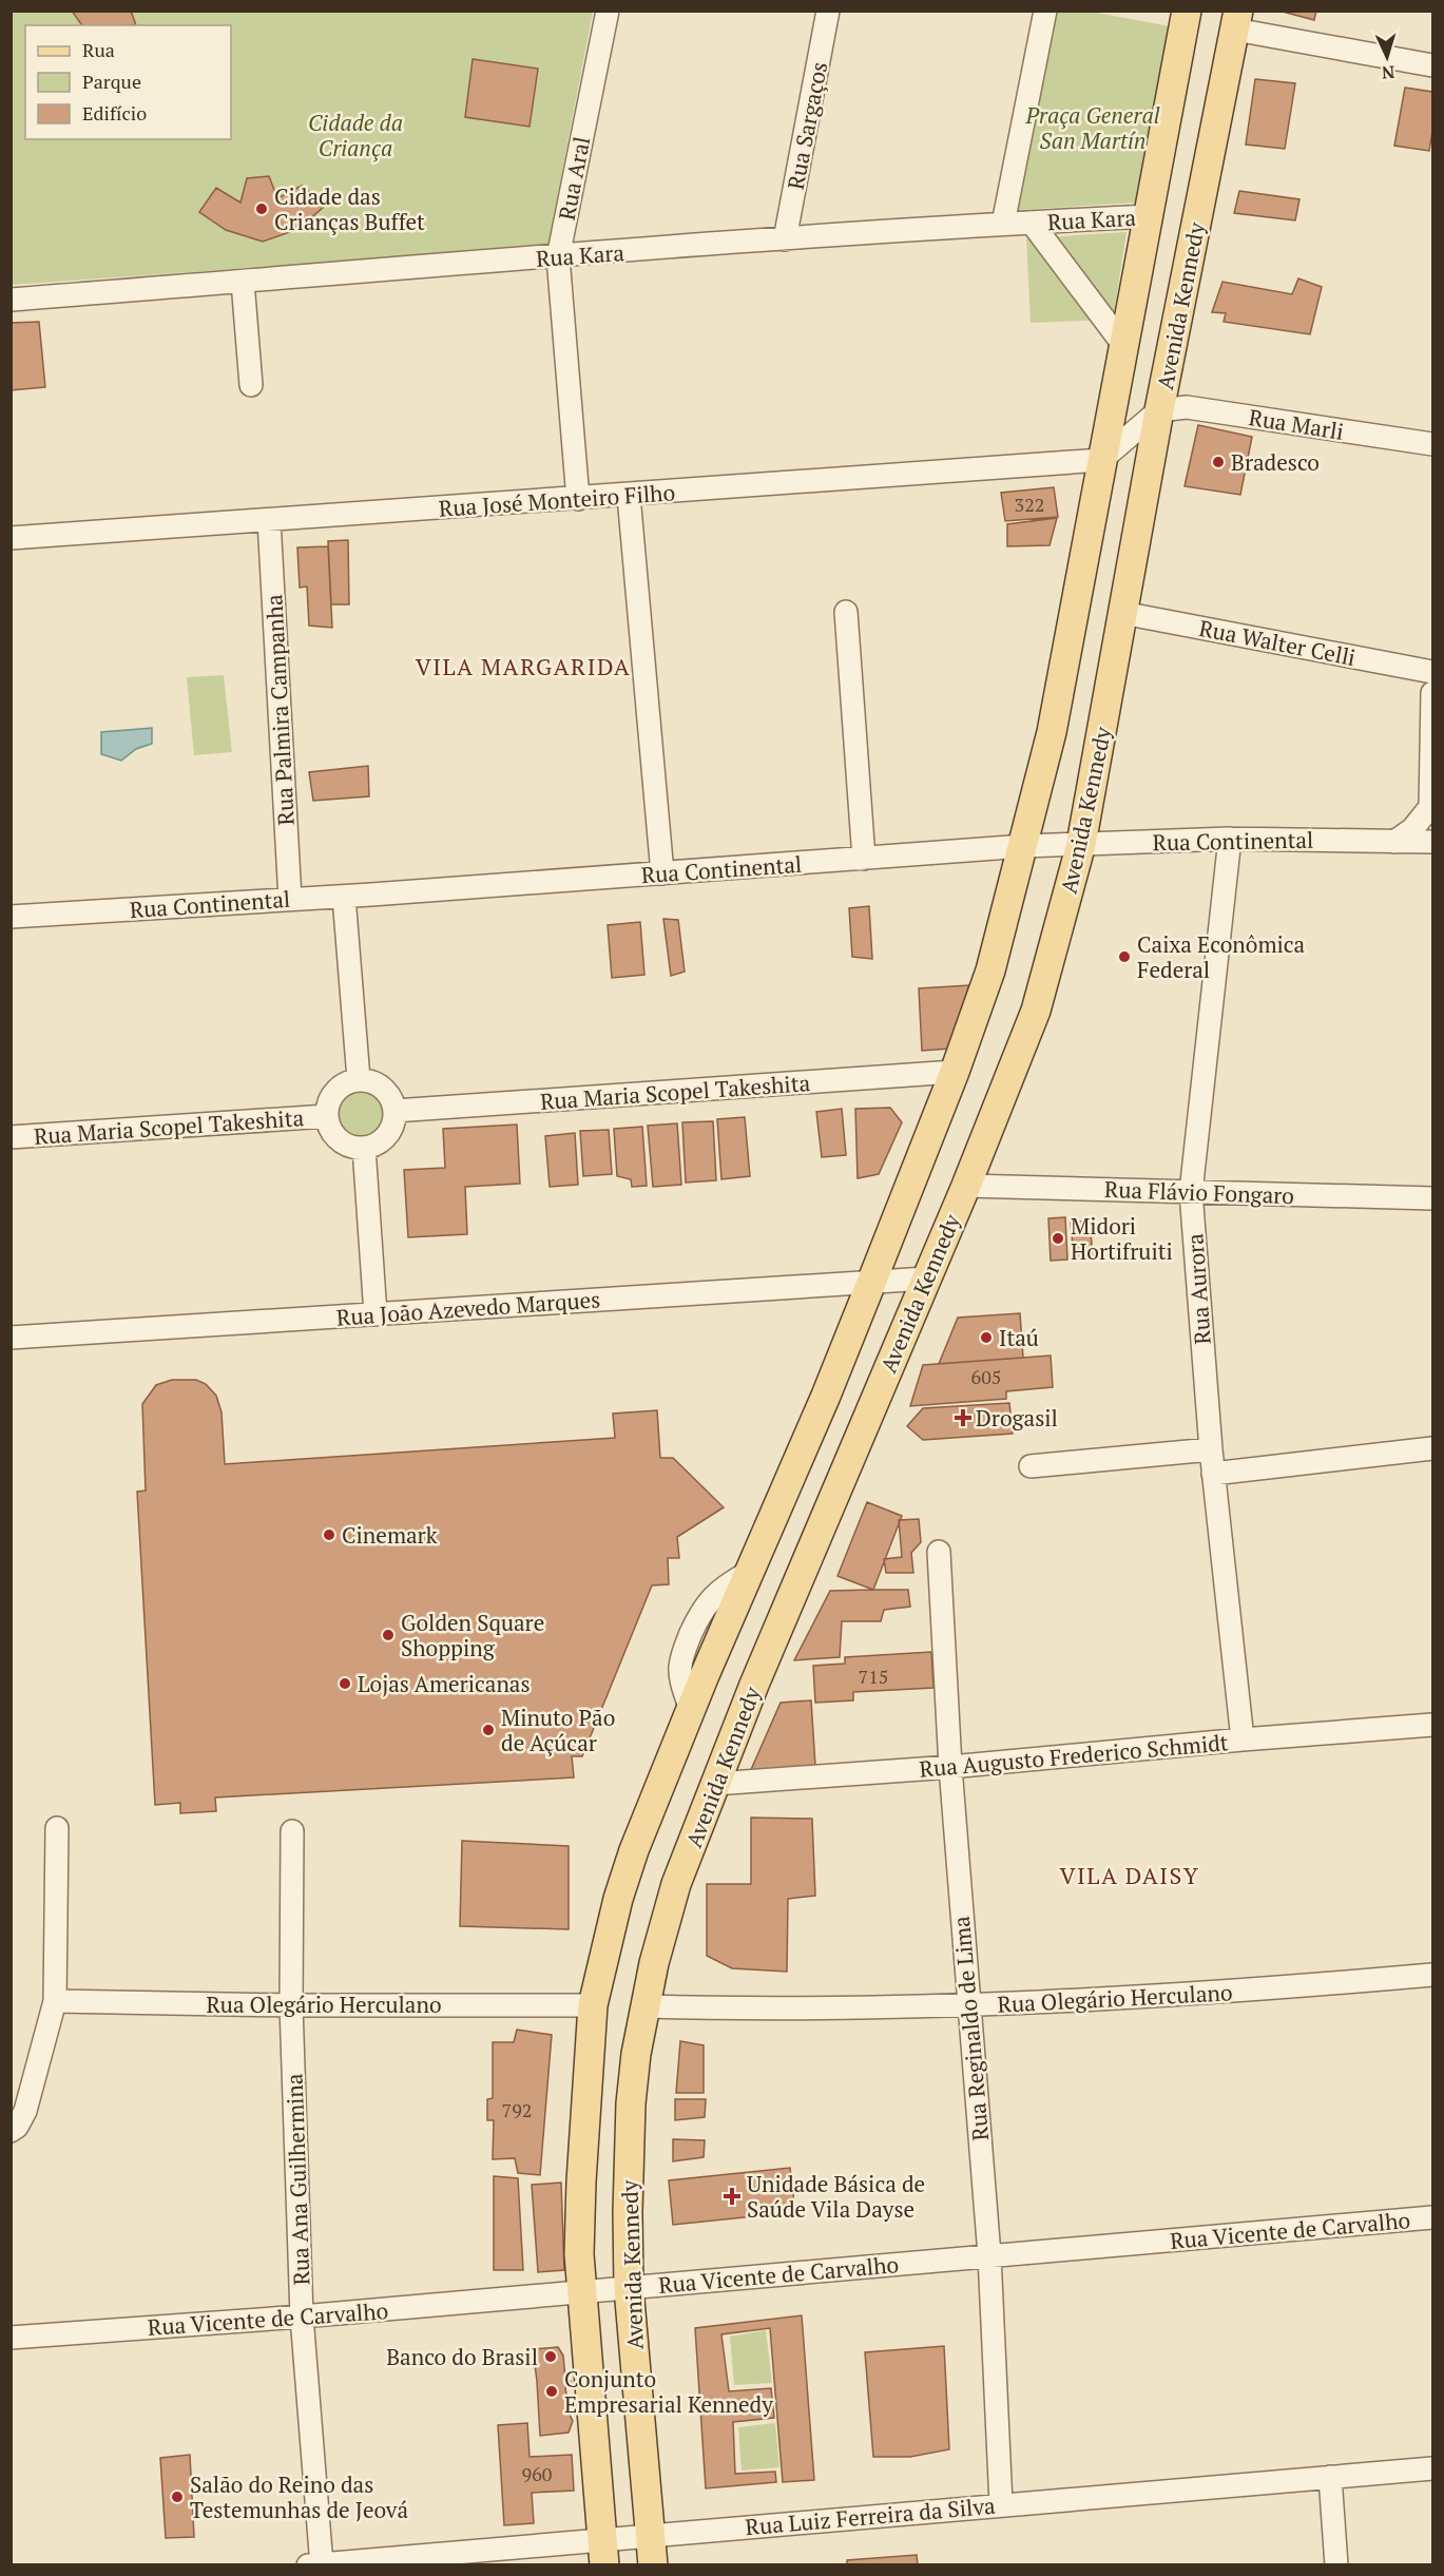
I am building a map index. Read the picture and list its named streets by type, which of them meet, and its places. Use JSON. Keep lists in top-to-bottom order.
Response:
{
  "streets": {
    "main road": ["Avenida Kennedy"],
    "street": [
      "Rua Sargaços",
      "Rua Aral",
      "Rua Kara",
      "Rua Marli",
      "Rua José Monteiro Filho",
      "Rua Walter Celli",
      "Rua Palmira Campanha",
      "Rua Continental",
      "Rua Maria Scopel Takeshita",
      "Rua Flávio Fongaro",
      "Rua Aurora",
      "Rua João Azevedo Marques",
      "Rua Augusto Frederico Schmidt",
      "Rua Olegário Herculano",
      "Rua Reginaldo de Lima",
      "Rua Ana Guilhermina",
      "Rua Vicente de Carvalho",
      "Rua Luiz Ferreira da Silva"
    ]
  },
  "crossings": [
    ["Rua Sargaços", "Rua Kara"],
    ["Rua Aral", "Rua Kara"],
    ["Rua Aral", "Rua José Monteiro Filho"],
    ["Avenida Kennedy", "Rua Marli"],
    ["Avenida Kennedy", "Rua Walter Celli"],
    ["Avenida Kennedy", "Rua Continental"],
    ["Avenida Kennedy", "Rua Flávio Fongaro"],
    ["Avenida Kennedy", "Rua João Azevedo Marques"],
    ["Avenida Kennedy", "Rua Augusto Frederico Schmidt"],
    ["Avenida Kennedy", "Rua Olegário Herculano"],
    ["Avenida Kennedy", "Rua Vicente de Carvalho"],
    ["Avenida Kennedy", "Rua Luiz Ferreira da Silva"],
    ["Rua José Monteiro Filho", "Rua Palmira Campanha"],
    ["Rua Palmira Campanha", "Rua Continental"],
    ["Rua Continental", "Rua Aurora"],
    ["Rua Flávio Fongaro", "Rua Aurora"],
    ["Rua Aurora", "Rua Augusto Frederico Schmidt"],
    ["Rua Augusto Frederico Schmidt", "Rua Reginaldo de Lima"],
    ["Rua Olegário Herculano", "Rua Reginaldo de Lima"],
    ["Rua Olegário Herculano", "Rua Ana Guilhermina"],
    ["Rua Reginaldo de Lima", "Rua Vicente de Carvalho"],
    ["Rua Reginaldo de Lima", "Rua Luiz Ferreira da Silva"],
    ["Rua Ana Guilhermina", "Rua Vicente de Carvalho"],
    ["Rua Ana Guilhermina", "Rua Luiz Ferreira da Silva"]
  ],
  "districts": ["VILA MARGARIDA", "VILA DAISY"],
  "parks": ["Praça General San Martín", "Cidade da Criança"],
  "places": {
    "other": [
      "Cidade das Crianças Buffet",
      "Bradesco",
      "Caixa Econômica Federal",
      "Midori Hortifruiti",
      "Itaú",
      "Cinemark",
      "Golden Square Shopping",
      "Lojas Americanas",
      "Minuto Pão de Açúcar",
      "Banco do Brasil",
      "Conjunto Empresarial Kennedy",
      "Salão do Reino das Testemunhas de Jeová"
    ],
    "health": ["Drogasil", "Unidade Básica de Saúde Vila Dayse"]
  },
  "house_numbers": [
    "322",
    "605",
    "715",
    "792",
    "960"
  ],
  "legend": ["Rua", "Parque", "Edifício"],
  "north": "bottom"
}
